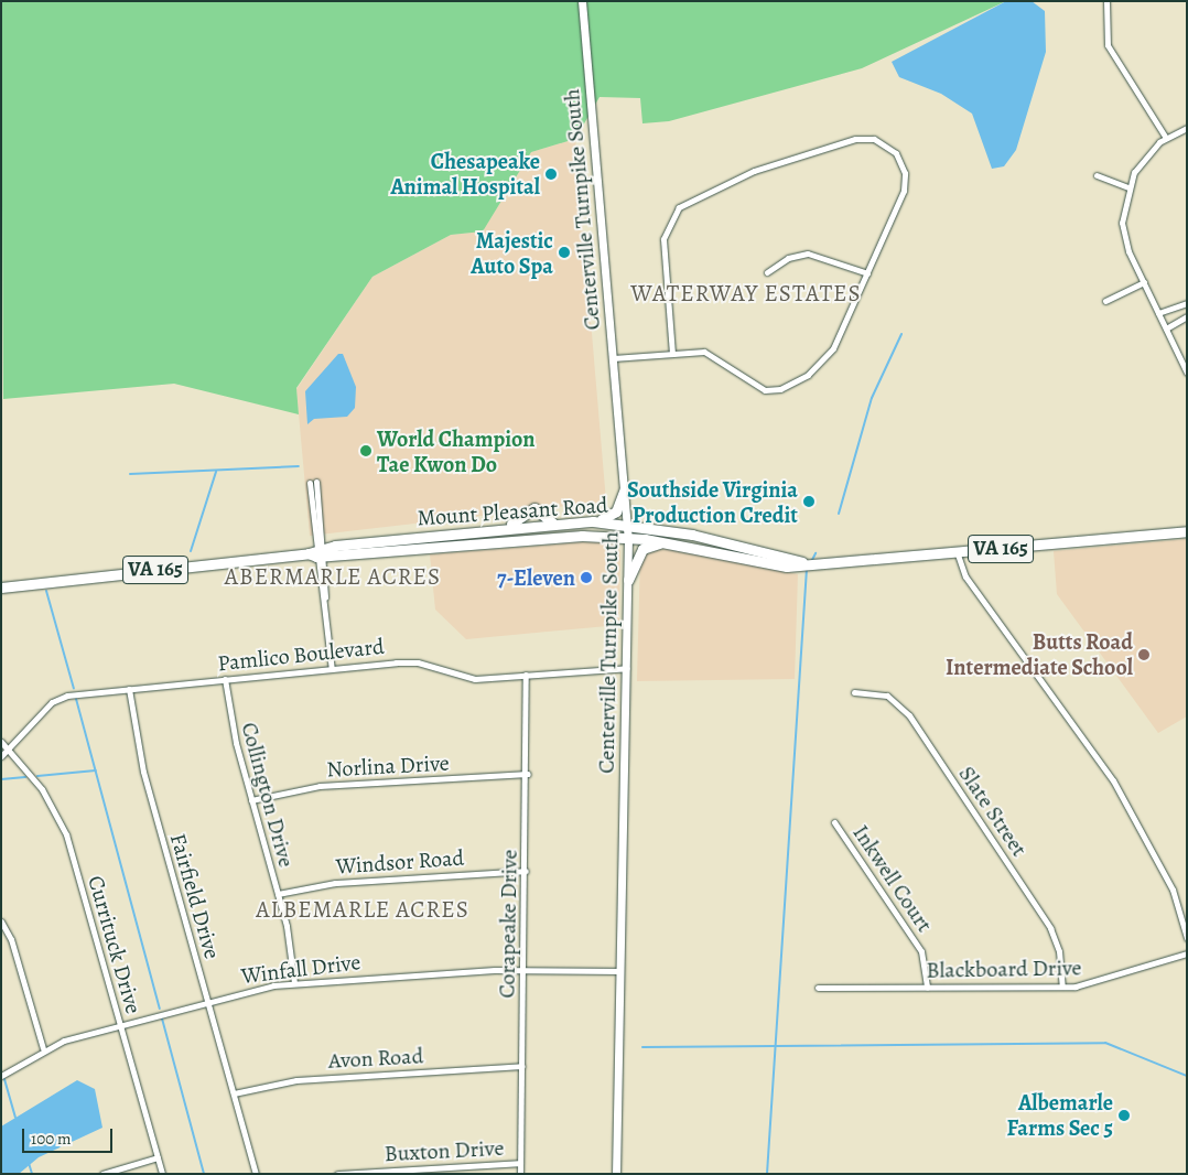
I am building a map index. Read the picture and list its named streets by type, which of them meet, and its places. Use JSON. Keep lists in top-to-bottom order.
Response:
{
  "streets": {
    "highway": ["Mount Pleasant Road", "VA 165"],
    "main road": ["Centerville Turnpike South"],
    "street": [
      "Pamlico Boulevard",
      "Norlina Drive",
      "Collington Drive",
      "Slate Street",
      "Windsor Road",
      "Inkwell Court",
      "Fairfield Drive",
      "Corapeake Drive",
      "Currituck Drive",
      "Winfall Drive",
      "Blackboard Drive",
      "Avon Road",
      "Buxton Drive"
    ]
  },
  "crossings": [
    ["Centerville Turnpike South", "Mount Pleasant Road"],
    ["Centerville Turnpike South", "Pamlico Boulevard"],
    ["Centerville Turnpike South", "Winfall Drive"],
    ["Pamlico Boulevard", "Collington Drive"],
    ["Pamlico Boulevard", "Fairfield Drive"],
    ["Pamlico Boulevard", "Corapeake Drive"],
    ["Pamlico Boulevard", "Currituck Drive"],
    ["Norlina Drive", "Collington Drive"],
    ["Norlina Drive", "Corapeake Drive"],
    ["Collington Drive", "Windsor Road"],
    ["Collington Drive", "Winfall Drive"],
    ["Slate Street", "Blackboard Drive"],
    ["Windsor Road", "Corapeake Drive"],
    ["Inkwell Court", "Blackboard Drive"],
    ["Fairfield Drive", "Winfall Drive"],
    ["Fairfield Drive", "Avon Road"],
    ["Corapeake Drive", "Winfall Drive"],
    ["Corapeake Drive", "Avon Road"],
    ["Corapeake Drive", "Buxton Drive"],
    ["Currituck Drive", "Winfall Drive"]
  ],
  "districts": ["WATERWAY ESTATES", "ABERMARLE ACRES", "ALBEMARLE ACRES"],
  "places": [
    "Chesapeake Animal Hospital",
    "Majestic Auto Spa",
    "World Champion Tae Kwon Do",
    "Southside Virginia Production Credit",
    "7-Eleven",
    "Butts Road Intermediate School",
    "Albemarle Farms Sec 5"
  ],
  "scale_bar": "100 m"
}
